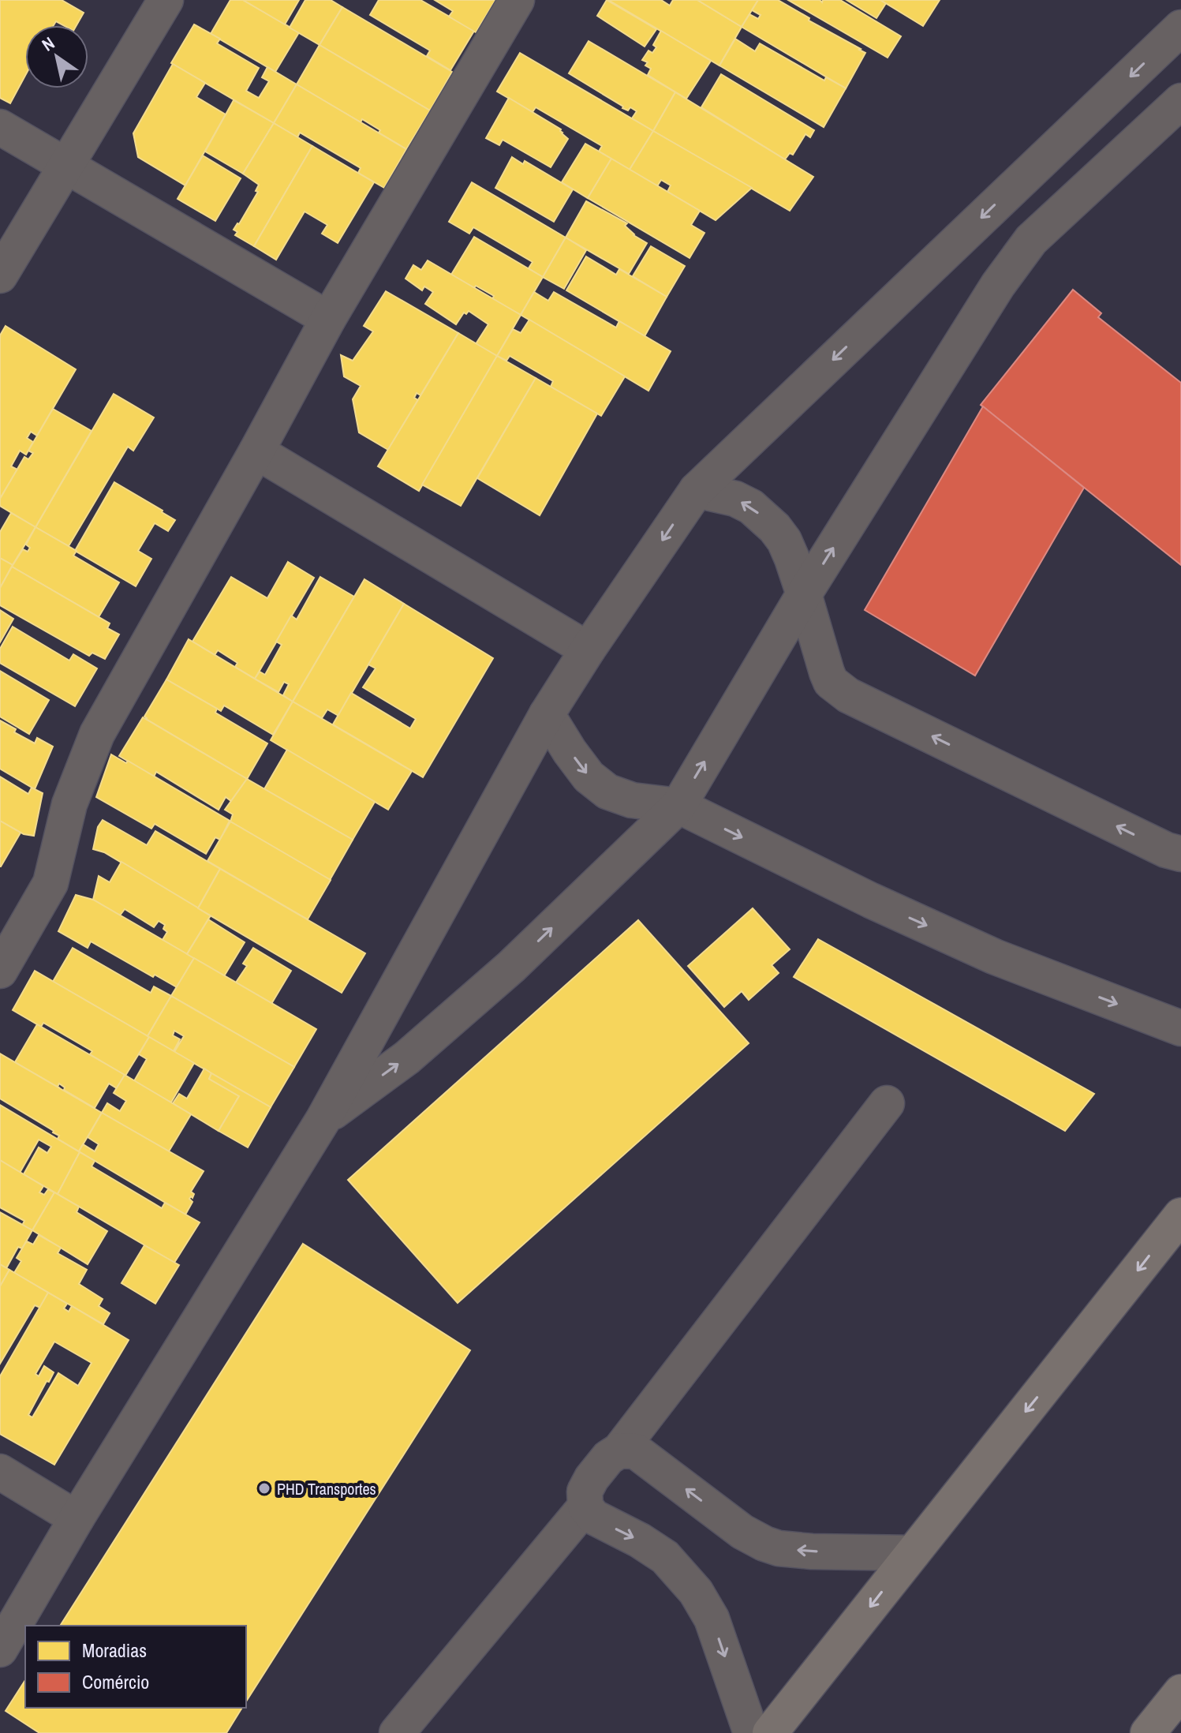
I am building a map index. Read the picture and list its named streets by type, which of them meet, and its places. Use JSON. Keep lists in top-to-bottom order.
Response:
{
  "places": ["PHD Transportes"],
  "legend": ["Moradias", "Comércio"],
  "north": "top left"
}
